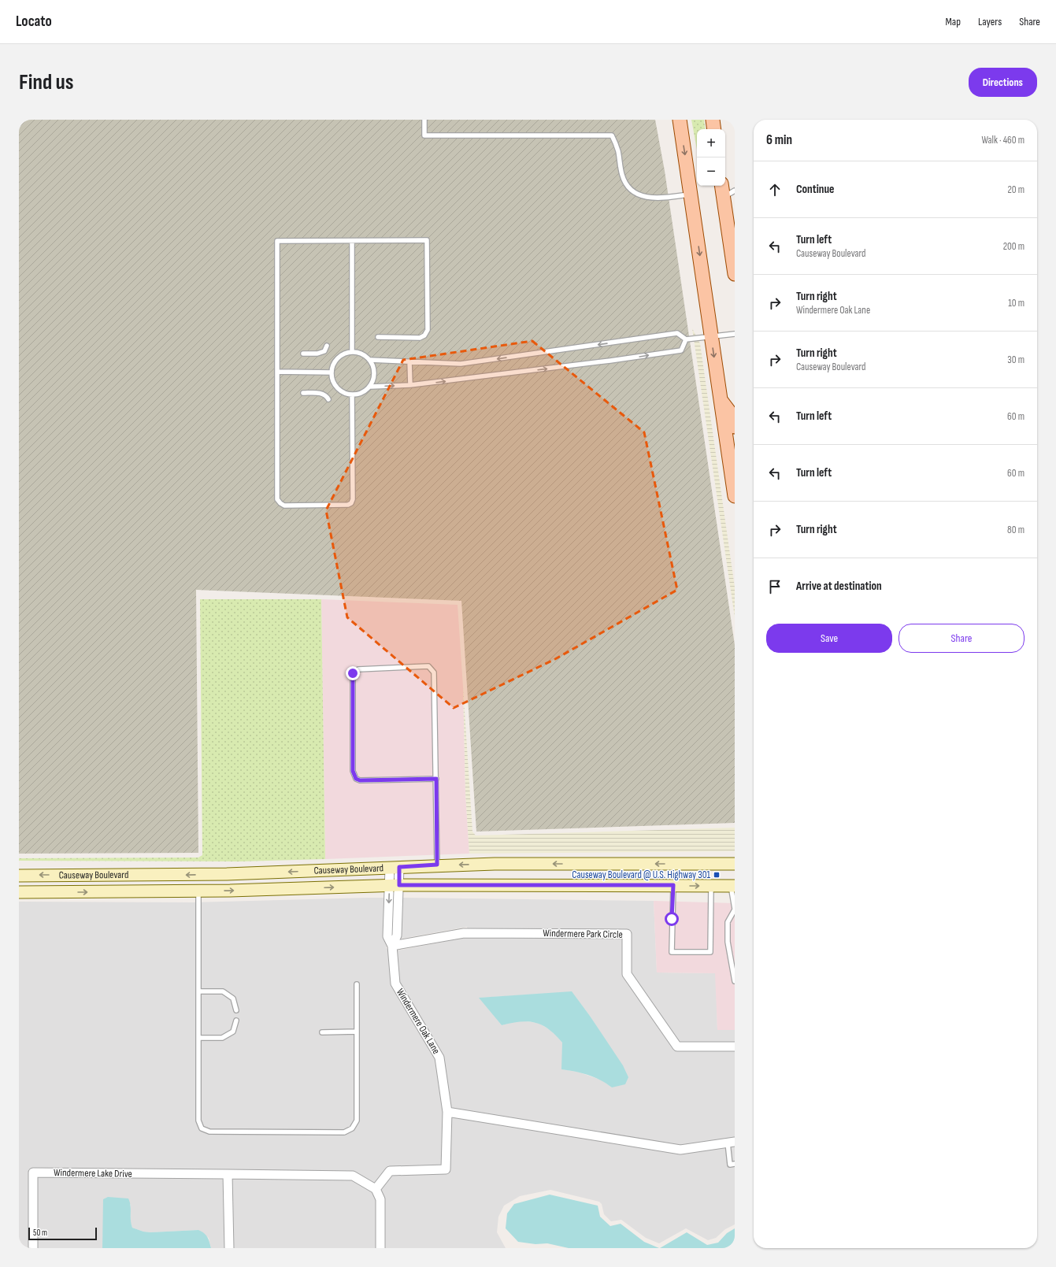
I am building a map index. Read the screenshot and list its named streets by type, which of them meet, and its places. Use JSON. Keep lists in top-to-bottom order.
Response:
{
  "streets": {
    "main road": ["Causeway Boulevard"],
    "street": ["Windermere Park Circle", "Windermere Oak Lane", "Windermere Lake Drive"]
  },
  "crossings": [
    ["Causeway Boulevard", "Windermere Oak Lane"],
    ["Windermere Park Circle", "Windermere Oak Lane"],
    ["Windermere Oak Lane", "Windermere Lake Drive"]
  ],
  "places": {
    "transit": ["Causeway Boulevard @ U.S. Highway 301"]
  },
  "scale_bar": "50 m",
  "page": {
    "header": "Locato",
    "nav": ["Map", "Layers", "Share"],
    "buttons": [
      "Directions",
      ["Save", "Share"]
    ],
    "title": "Find us",
    "heading": ["6 min", "Walk · 460 m"],
    "map_buttons": ["+", "−"],
    "list": [
      ["Continue", "20 m"],
      ["Turn left", "Causeway Boulevard", "200 m"],
      ["Turn right", "Windermere Oak Lane", "10 m"],
      ["Turn right", "Causeway Boulevard", "30 m"],
      ["Turn left", "60 m"],
      ["Turn left", "60 m"],
      ["Turn right", "80 m"],
      "Arrive at destination"
    ],
    "scale": "50 m"
  }
}
